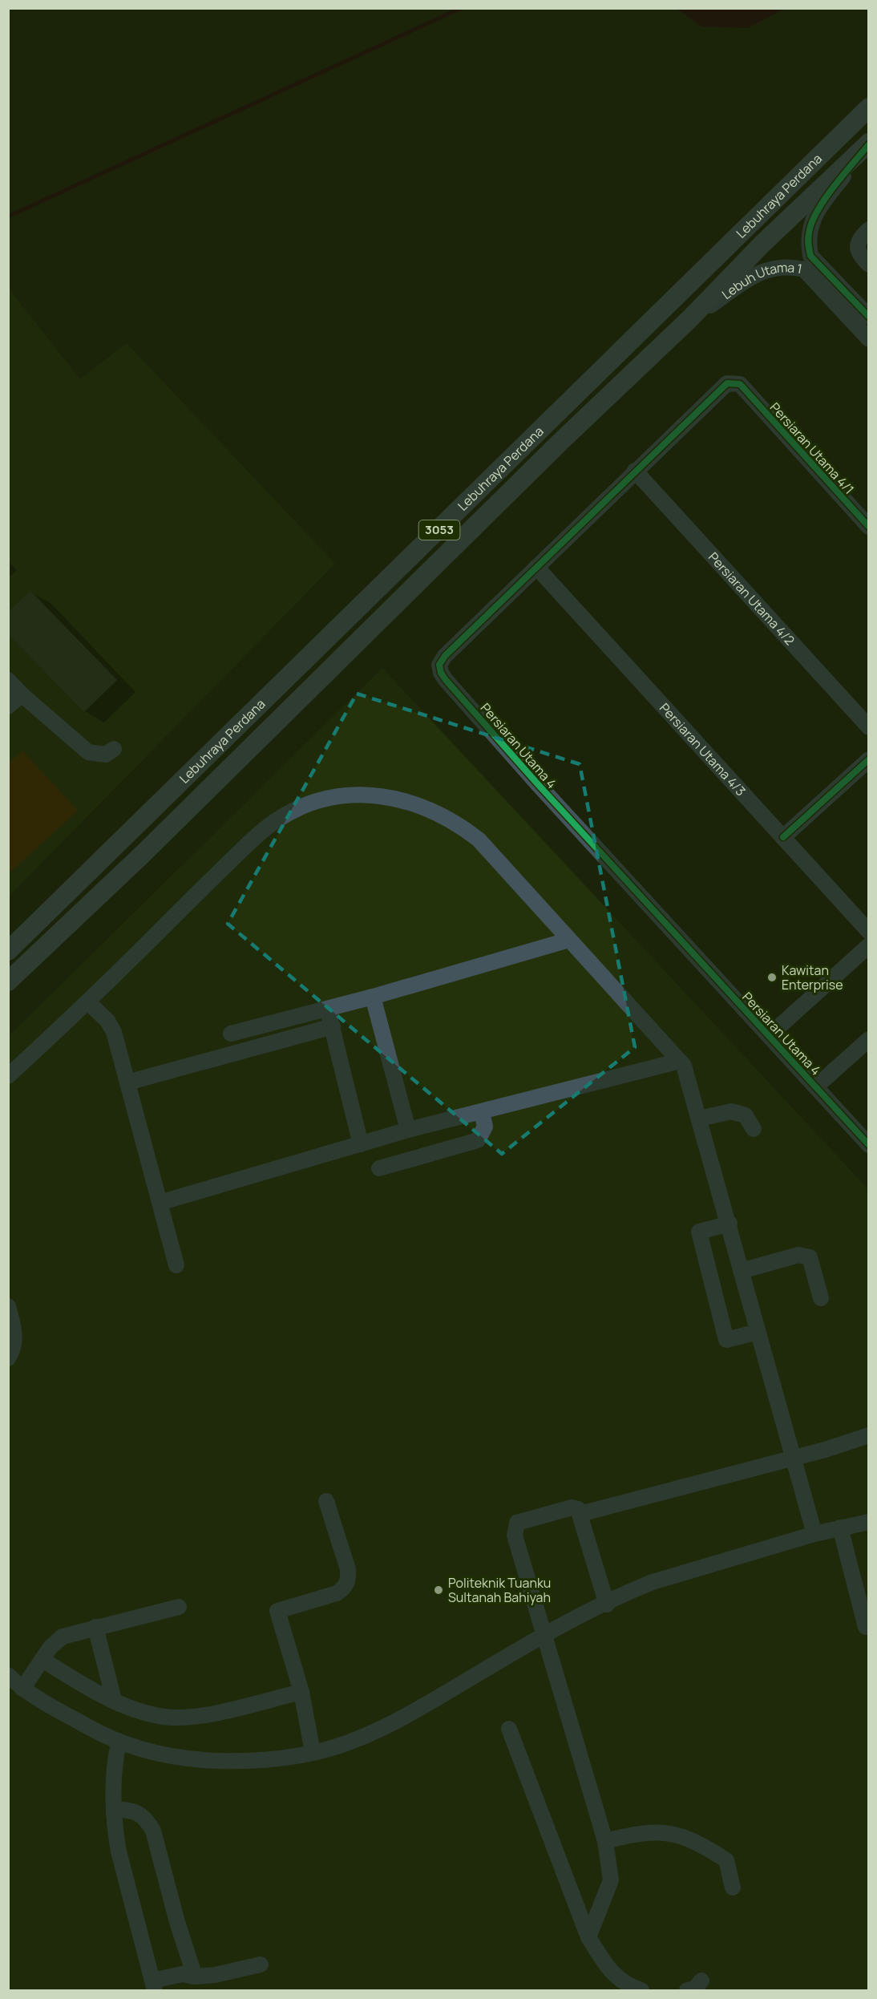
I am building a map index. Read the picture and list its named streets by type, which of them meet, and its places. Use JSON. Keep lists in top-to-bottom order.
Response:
{
  "streets": {
    "main road": ["Lebuhraya Perdana", "3053"],
    "street": [
      "Lebuh Utama 1",
      "Persiaran Utama 4/1",
      "Persiaran Utama 4/2",
      "Persiaran Utama 4",
      "Persiaran Utama 4/3"
    ]
  },
  "crossings": [
    ["Lebuhraya Perdana", "Lebuh Utama 1"],
    ["Persiaran Utama 4/1", "Persiaran Utama 4"],
    ["Persiaran Utama 4/2", "Persiaran Utama 4"],
    ["Persiaran Utama 4", "Persiaran Utama 4/3"]
  ],
  "places": ["Kawitan Enterprise", "Politeknik Tuanku Sultanah Bahiyah"]
}
